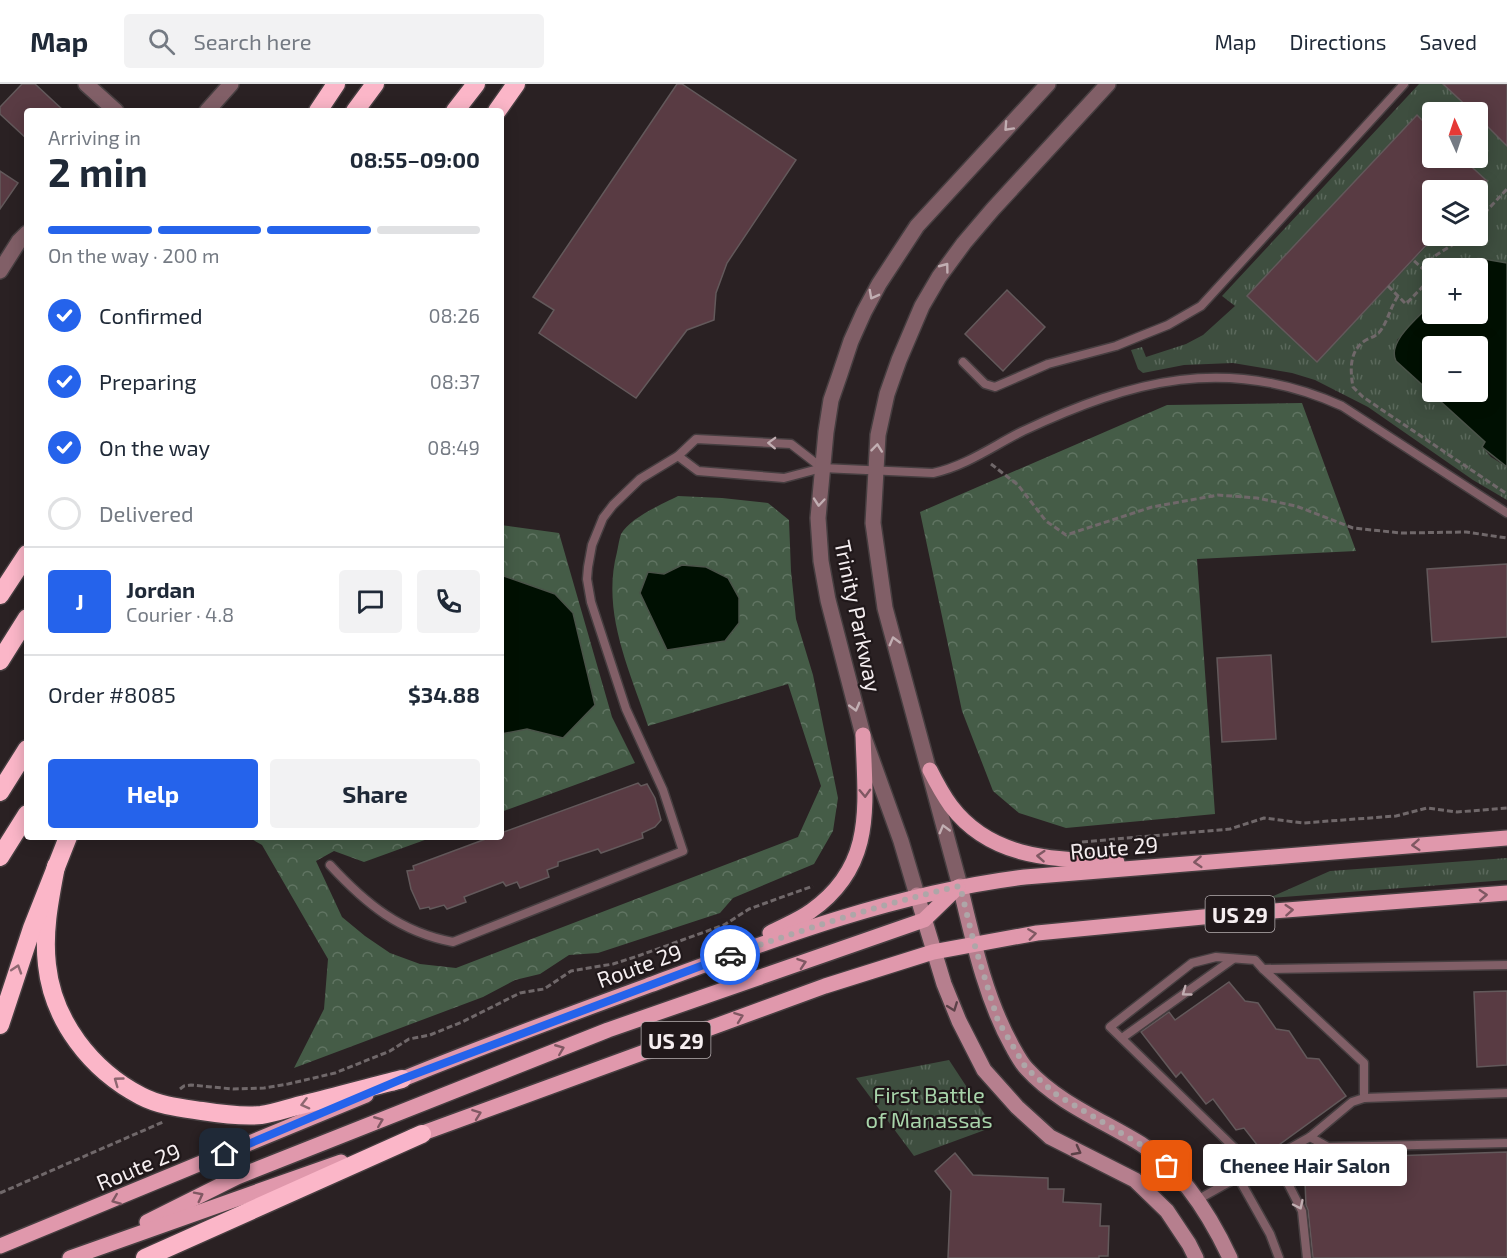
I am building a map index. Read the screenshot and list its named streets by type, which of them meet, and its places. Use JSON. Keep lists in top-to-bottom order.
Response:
{
  "streets": {
    "main road": ["Route 29", "US 29"],
    "street": ["Trinity Parkway"]
  },
  "crossings": [
    ["Trinity Parkway", "Route 29"]
  ],
  "parks": ["First Battle of Manassas"],
  "places": ["Chenee Hair Salon"],
  "north": "top",
  "page": {
    "header": "Map",
    "search": "Search here",
    "nav": ["Map", "Directions", "Saved"],
    "map_buttons": ["+", "−"],
    "heading": ["2 min", "Arriving in", "08:55–09:00"],
    "panel": [
      "Jordan",
      "Courier · 4.8",
      "Order #8085",
      "$34.88"
    ],
    "bar": "On the way · 200 m",
    "list": [
      ["Confirmed", "08:26"],
      ["Preparing", "08:37"],
      ["On the way", "08:49"],
      "Delivered"
    ],
    "round": "J",
    "buttons": ["Help", "Share"],
    "bubble": "Chenee Hair Salon"
  }
}
